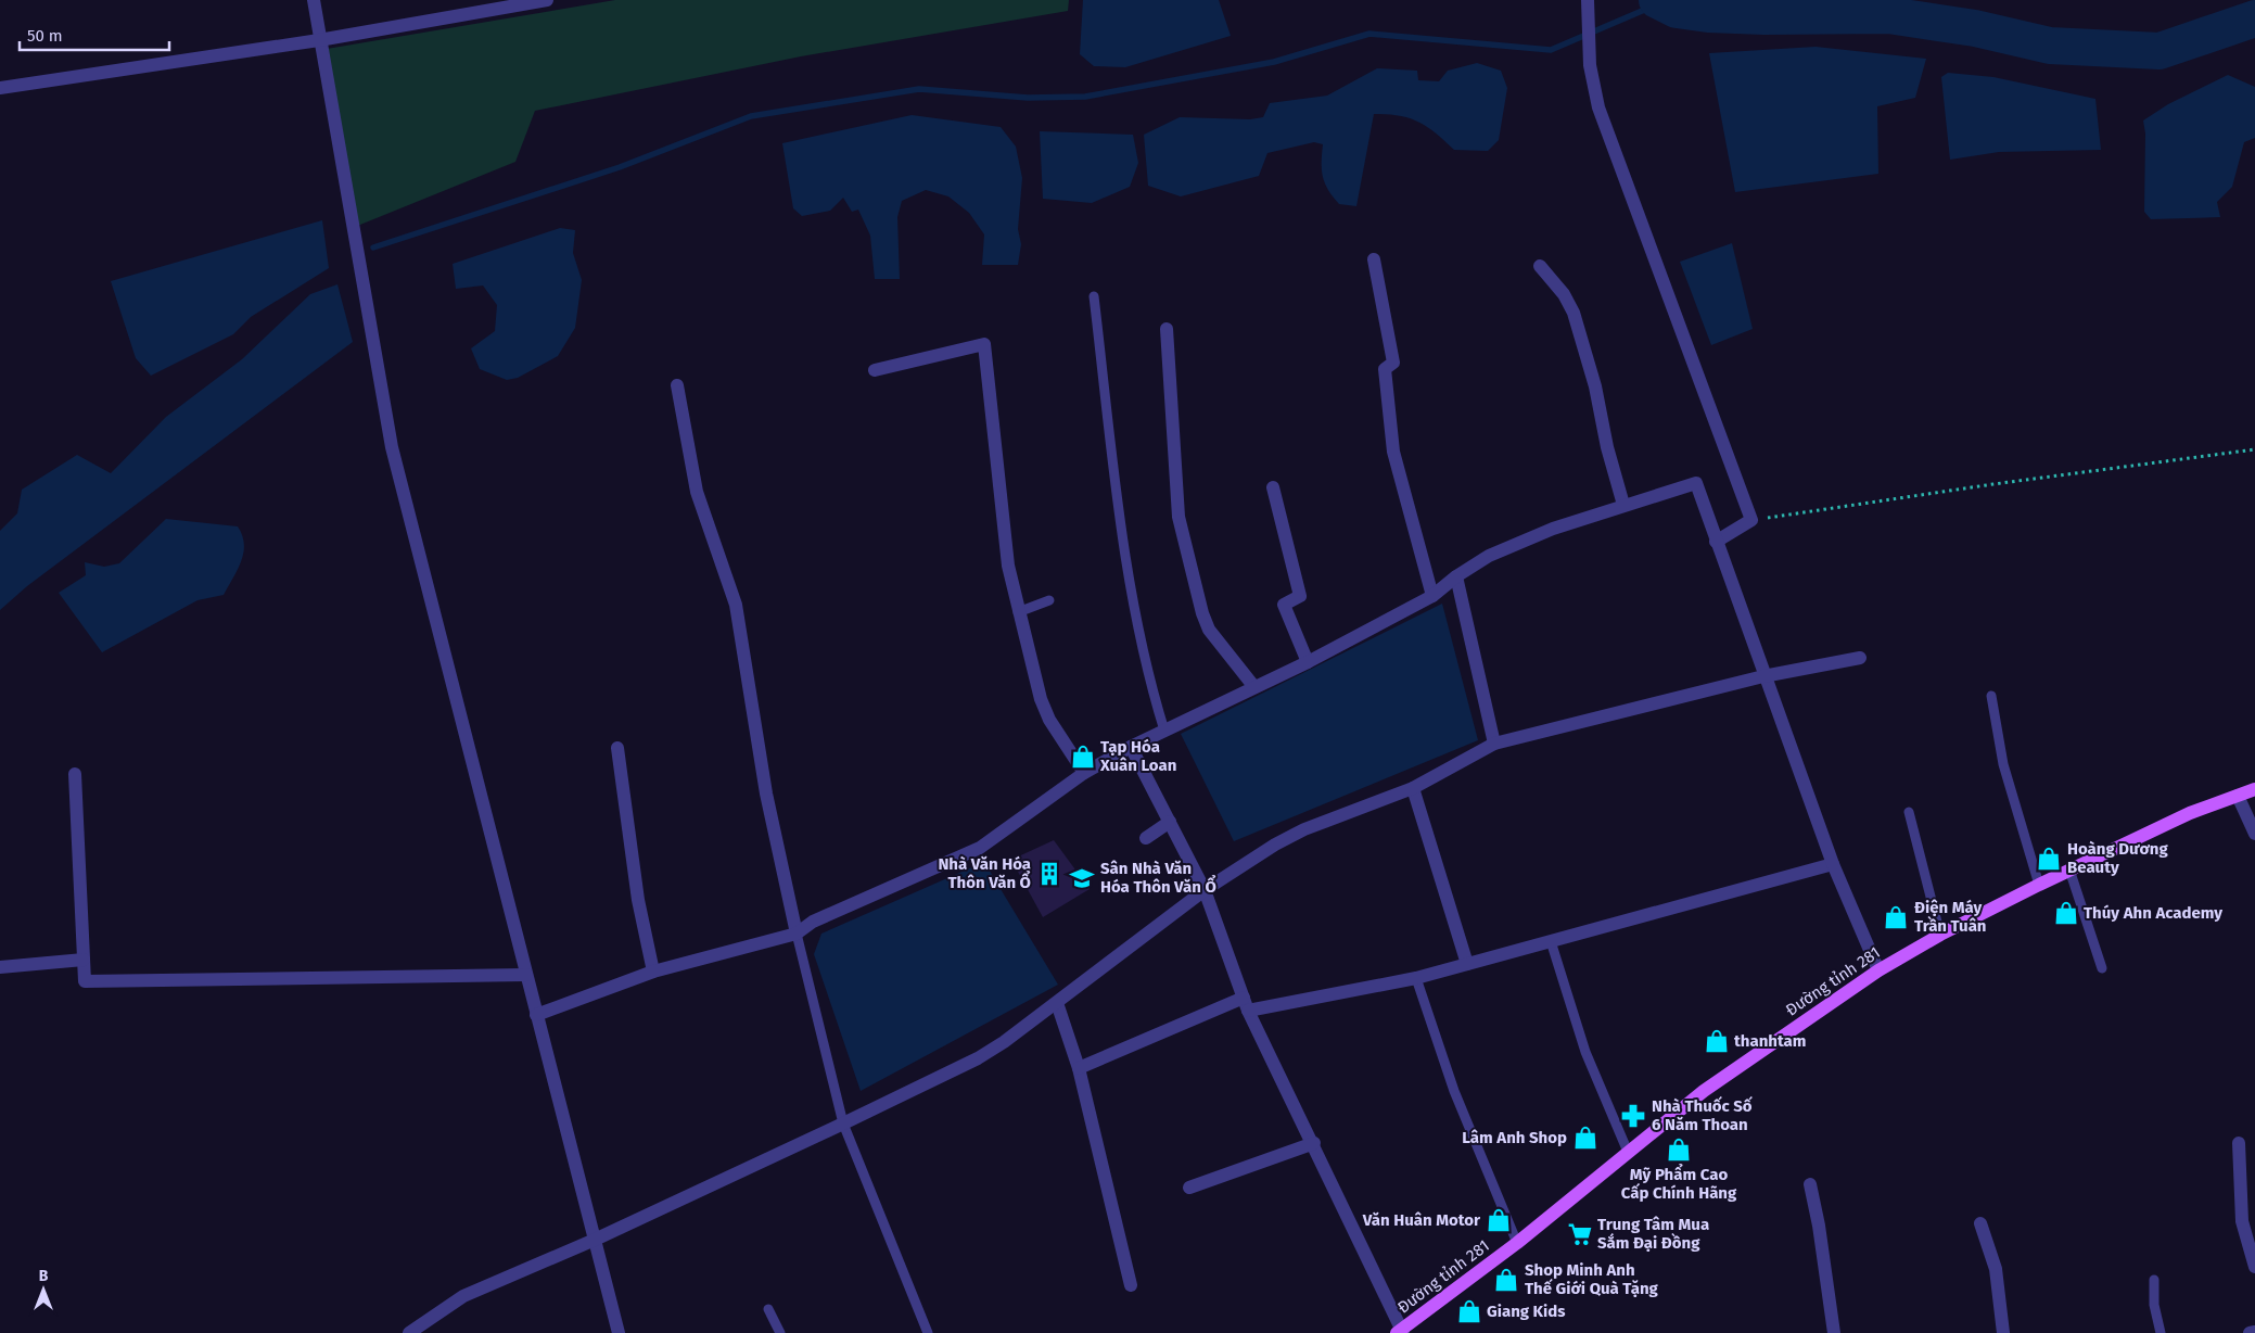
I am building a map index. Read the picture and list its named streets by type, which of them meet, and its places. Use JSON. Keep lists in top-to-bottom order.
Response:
{
  "streets": {
    "main road": ["Đường tỉnh 281"]
  },
  "places": {
    "shop": [
      "Tạp Hóa Xuân Loan",
      "Hoàng Dương Beauty",
      "Thúy Ahn Academy",
      "Điện Máy Trần Tuân",
      "thanhtam",
      "Lâm Anh Shop",
      "Mỹ Phẩm Cao Cấp Chính Hãng",
      "Văn Huân Motor",
      "Shop Minh Anh Thế Giới Quà Tặng",
      "Giang Kids"
    ],
    "building": ["Nhà Văn Hóa Thôn Văn Ổ"],
    "school or university": ["Sân Nhà Văn Hóa Thôn Văn Ổ"],
    "pharmacy": ["Nhà Thuốc Số 6 Năm Thoan"],
    "supermarket": ["Trung Tâm Mua Sắm Đại Đồng"]
  },
  "scale_bar": "50 m",
  "north": "top"
}
